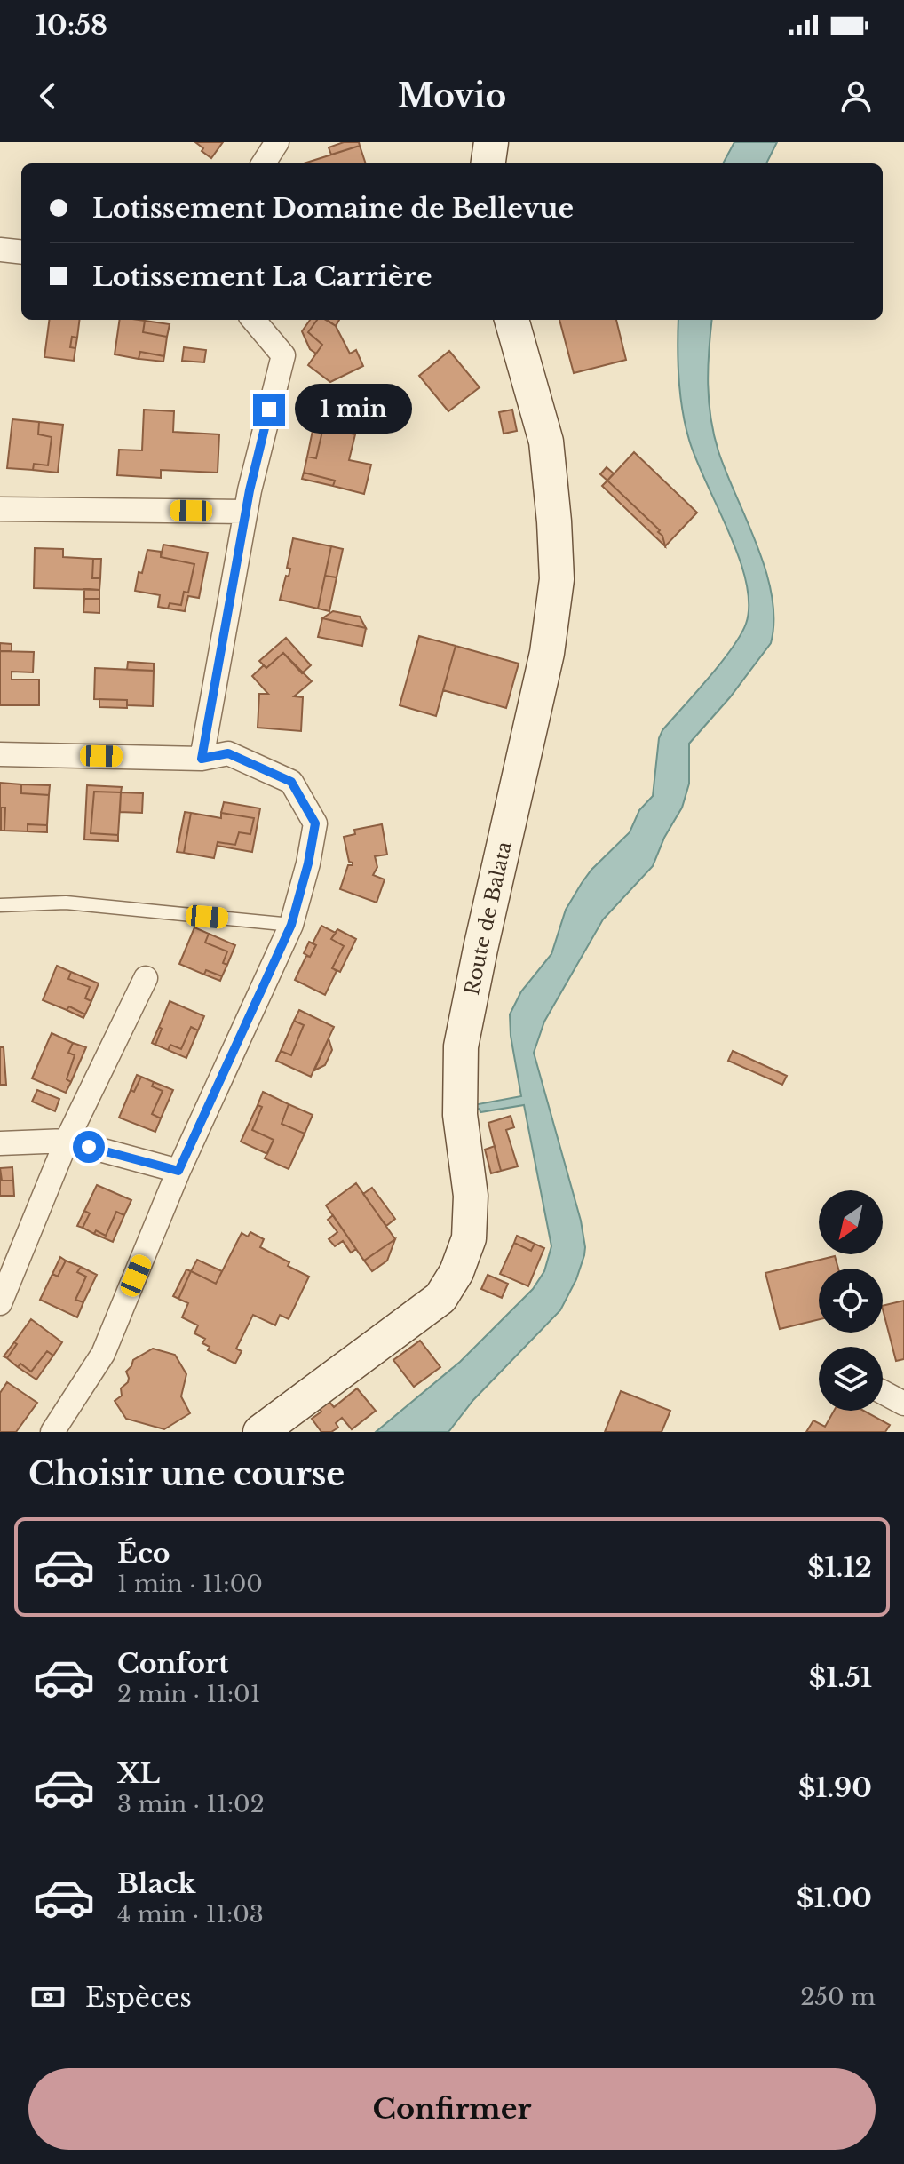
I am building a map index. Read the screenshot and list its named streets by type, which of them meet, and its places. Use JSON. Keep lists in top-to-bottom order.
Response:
{
  "streets": {
    "main road": ["Route de Balata"]
  },
  "north": "bottom left",
  "page": {
    "status": "10:58",
    "header": "Movio",
    "banner": ["Lotissement Domaine de Bellevue", "Lotissement La Carrière"],
    "bubble": "1 min",
    "heading": "Choisir une course",
    "list": [
      {
        "name": "Éco",
        "note": "1 min · 11:00",
        "value": "$1.12"
      },
      {
        "name": "Confort",
        "note": "2 min · 11:01",
        "value": "$1.51"
      },
      {
        "name": "XL",
        "note": "3 min · 11:02",
        "value": "$1.90"
      },
      {
        "name": "Black",
        "note": "4 min · 11:03",
        "value": "$1.00"
      }
    ],
    "pay": ["Espèces", "250 m"],
    "buttons": "Confirmer"
  }
}
